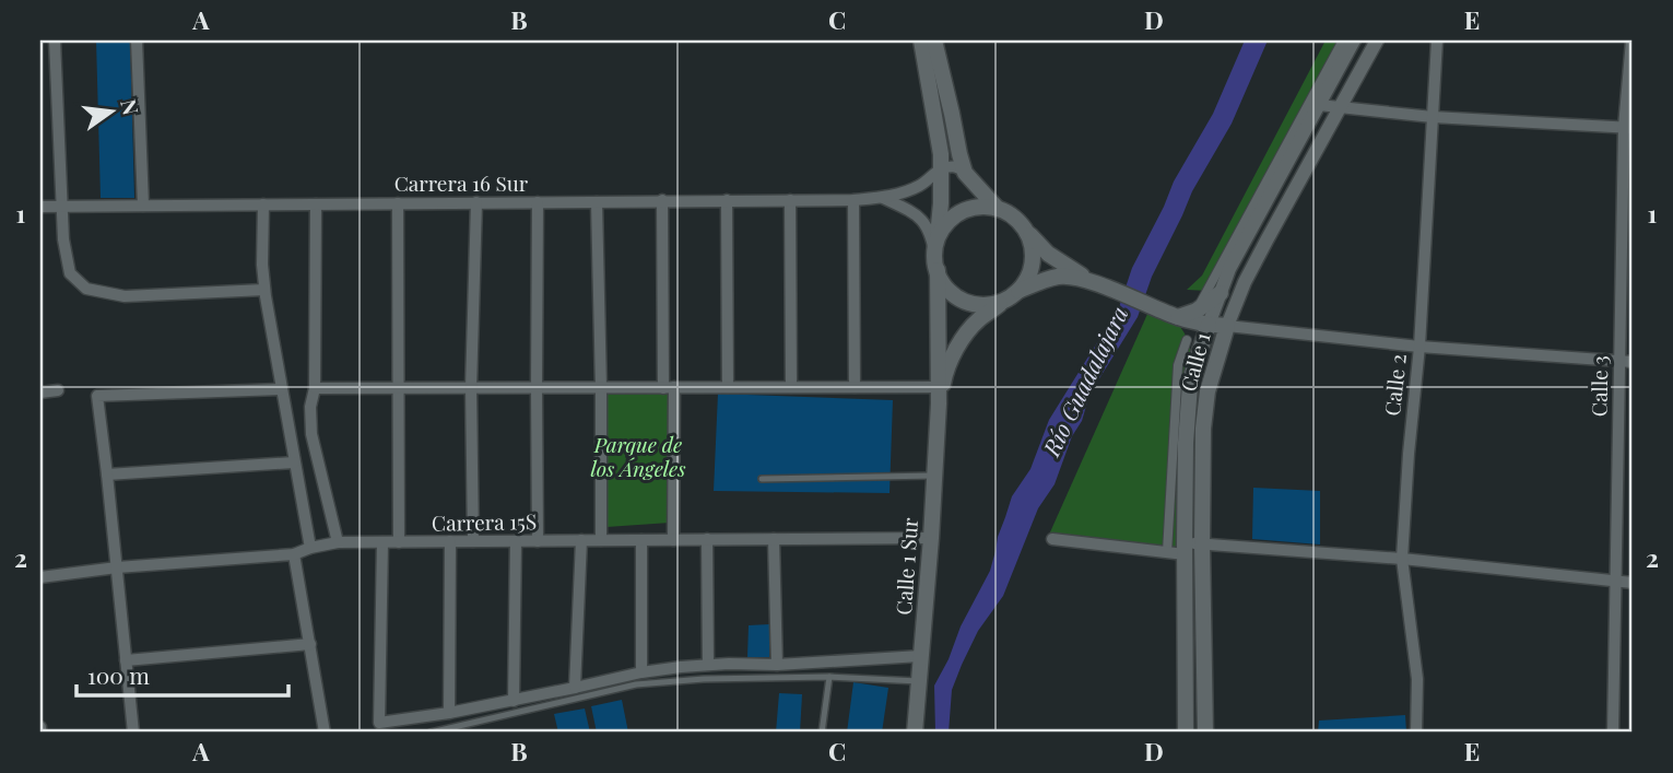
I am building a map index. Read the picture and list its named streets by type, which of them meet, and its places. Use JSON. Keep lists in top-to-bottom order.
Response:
{
  "streets": {
    "main road": ["Calle 1", "Calle 1 Sur"],
    "street": [
      "Carrera 16 Sur",
      "Calle 2",
      "Calle 3",
      "Carrera 15S"
    ]
  },
  "crossings": [
    ["Carrera 16 Sur", "Calle 1 Sur"],
    ["Carrera 15S", "Calle 1 Sur"]
  ],
  "water": ["Río Guadalajara"],
  "parks": ["Parque de los Ángeles"],
  "scale_bar": "100 m",
  "north": "right",
  "grid": {
    "columns": [
      "A",
      "B",
      "C",
      "D",
      "E"
    ],
    "rows": ["1", "2"]
  }
}
